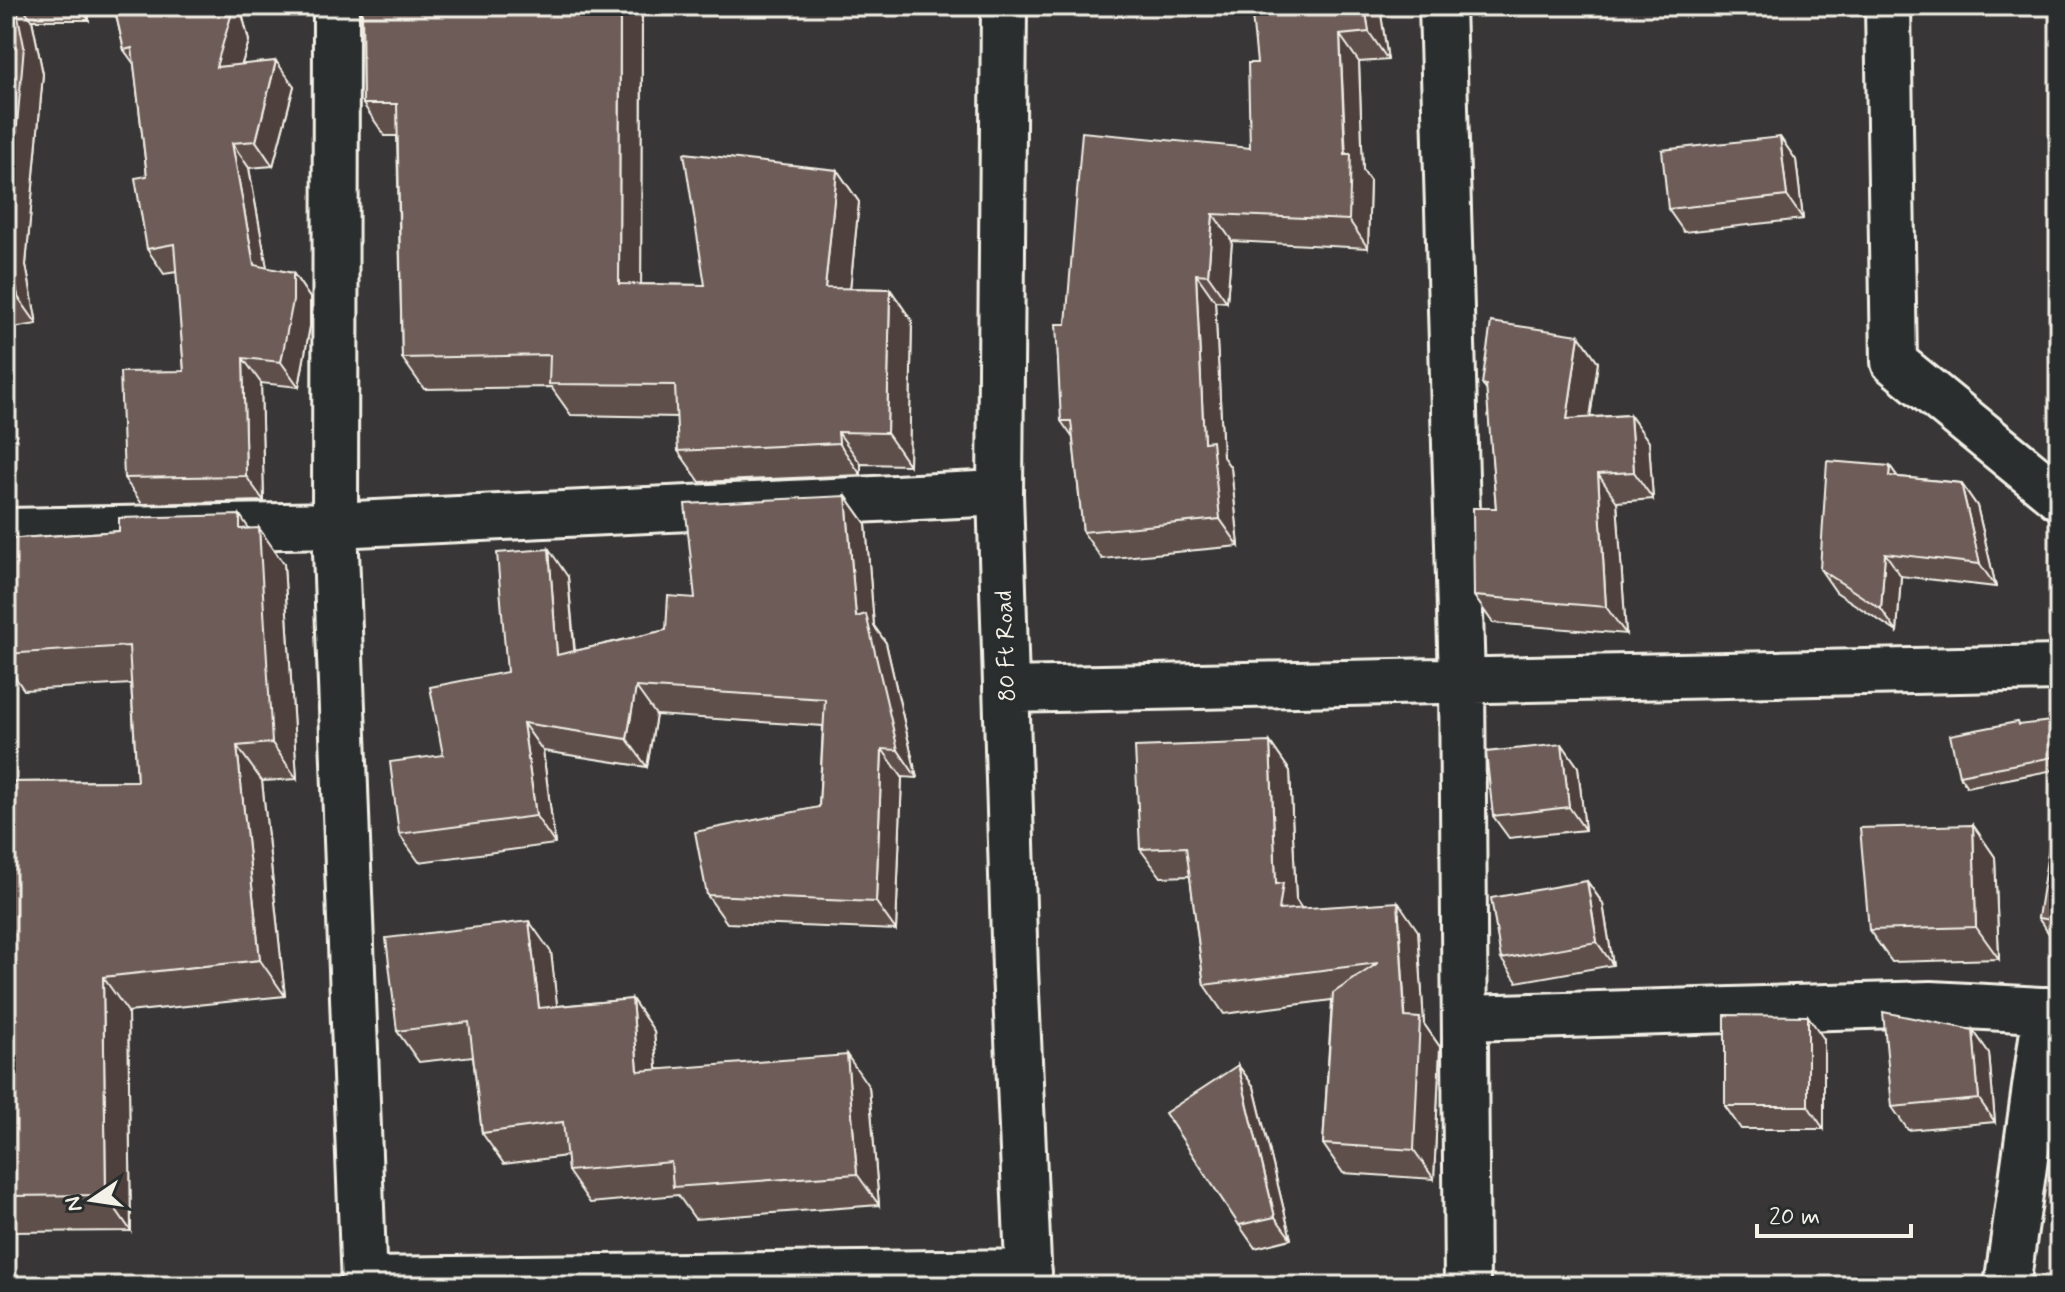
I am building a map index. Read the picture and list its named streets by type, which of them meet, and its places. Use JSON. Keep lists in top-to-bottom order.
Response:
{
  "streets": {
    "street": ["80 Ft Road"]
  },
  "scale_bar": "20 m",
  "north": "left"
}
